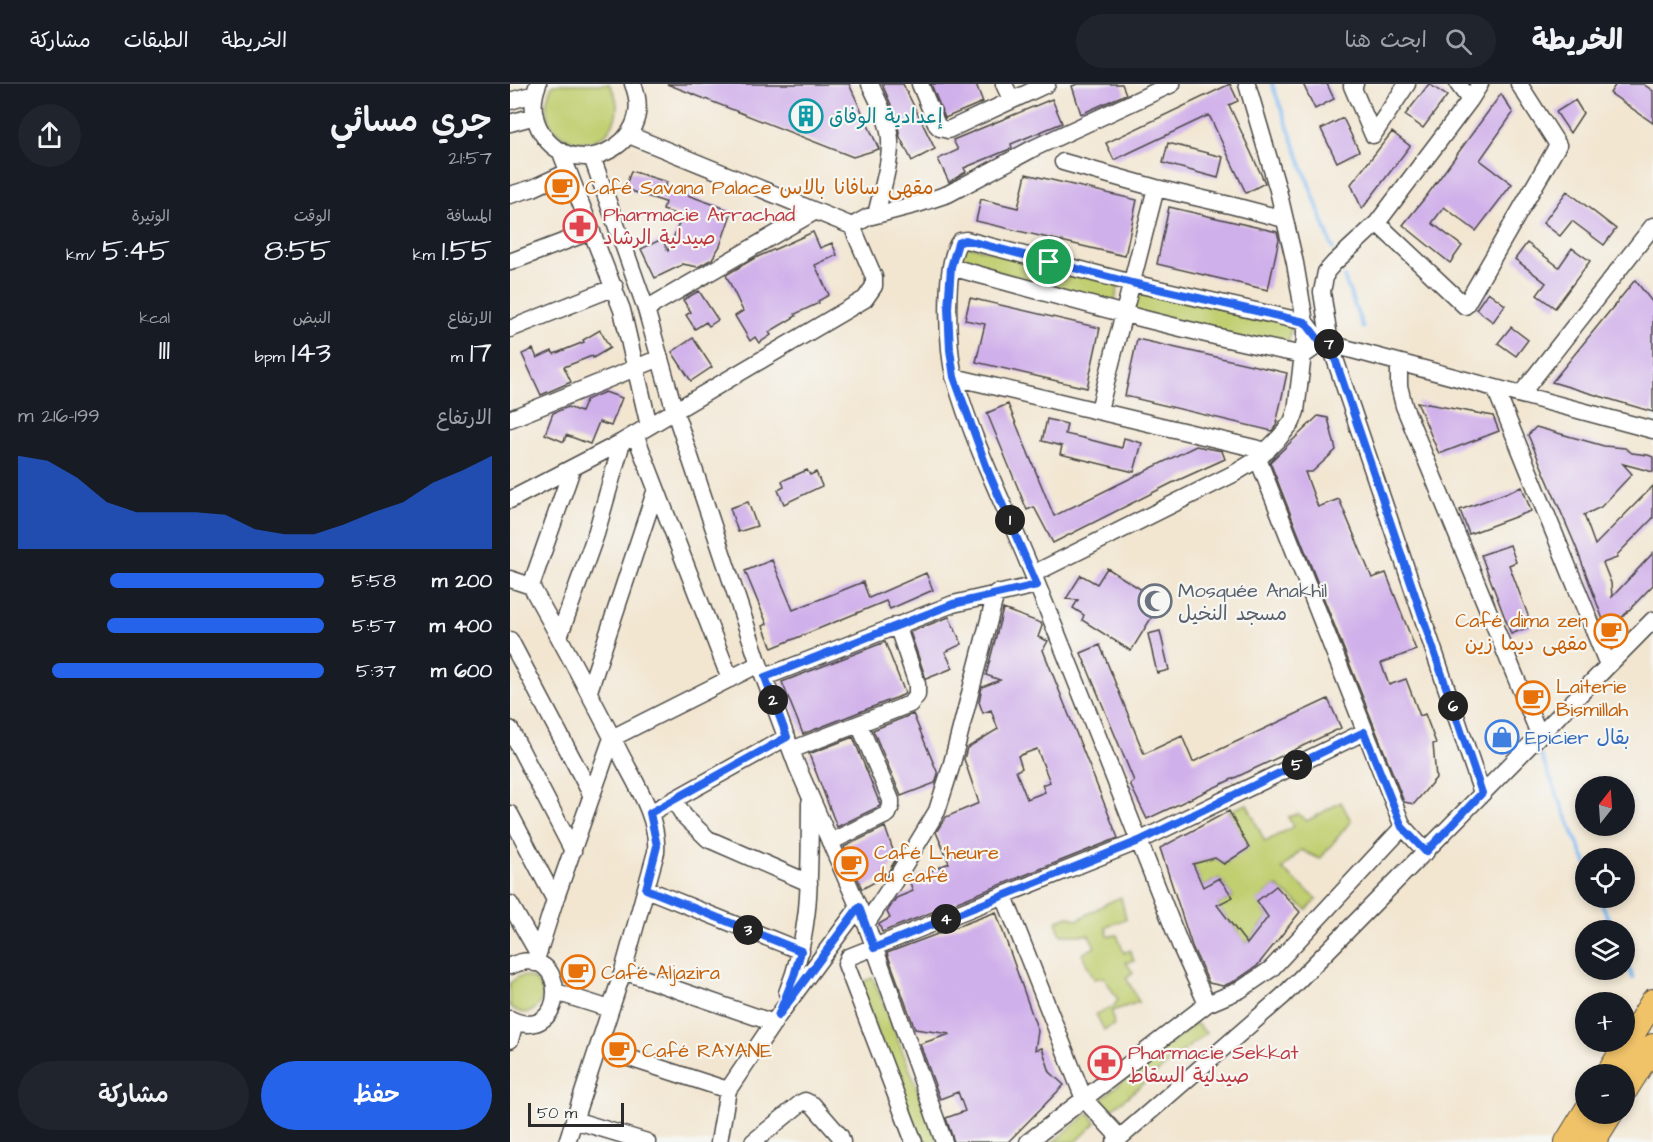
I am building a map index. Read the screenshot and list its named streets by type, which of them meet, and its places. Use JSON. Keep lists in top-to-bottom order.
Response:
{
  "places": {
    "building": ["إعدادية الوفاق"],
    "cafe": [
      "Café Savana Palace مقهى سافانا بالاس",
      "Café dima zen مقهى ديما زين",
      "Laiterie Bismillah",
      "Café L'heure du café",
      "Café Aljazira",
      "Café RAYANE"
    ],
    "pharmacy": ["Pharmacie Arrachad صيدلية الرشاد", "Pharmacie Sekkat صيدلية السقاط"],
    "mosque": ["Mosquée Anakhil مسجد النخيل"],
    "shop": ["Epicier بقال"]
  },
  "scale_bar": "50 m",
  "north": "top",
  "page": {
    "header": "الخريطة",
    "search": "ابحث هنا",
    "nav": ["الخريطة", "الطبقات", "مشاركة"],
    "heading": ["جري مسائي", "21:57"],
    "stats": [
      ["المسافة", "1.55 km"],
      ["الوقت", "8:55"],
      ["الوتيرة", "5:45 /km"],
      ["الارتفاع", "17 m"],
      ["النبض", "143 bpm"],
      ["kcal", "111"]
    ],
    "pins": [
      "7",
      "1",
      "2",
      "6",
      "5",
      "4",
      "3"
    ],
    "chart": ["الارتفاع", "199–216 m"],
    "list": [
      {
        "name": "200 m",
        "note": "5:58"
      },
      {
        "name": "400 m",
        "note": "5:57"
      },
      {
        "name": "600 m",
        "note": "5:37"
      }
    ],
    "map_buttons": ["+", "−"],
    "buttons": ["حفظ", "مشاركة"],
    "scale": "50 m"
  }
}
